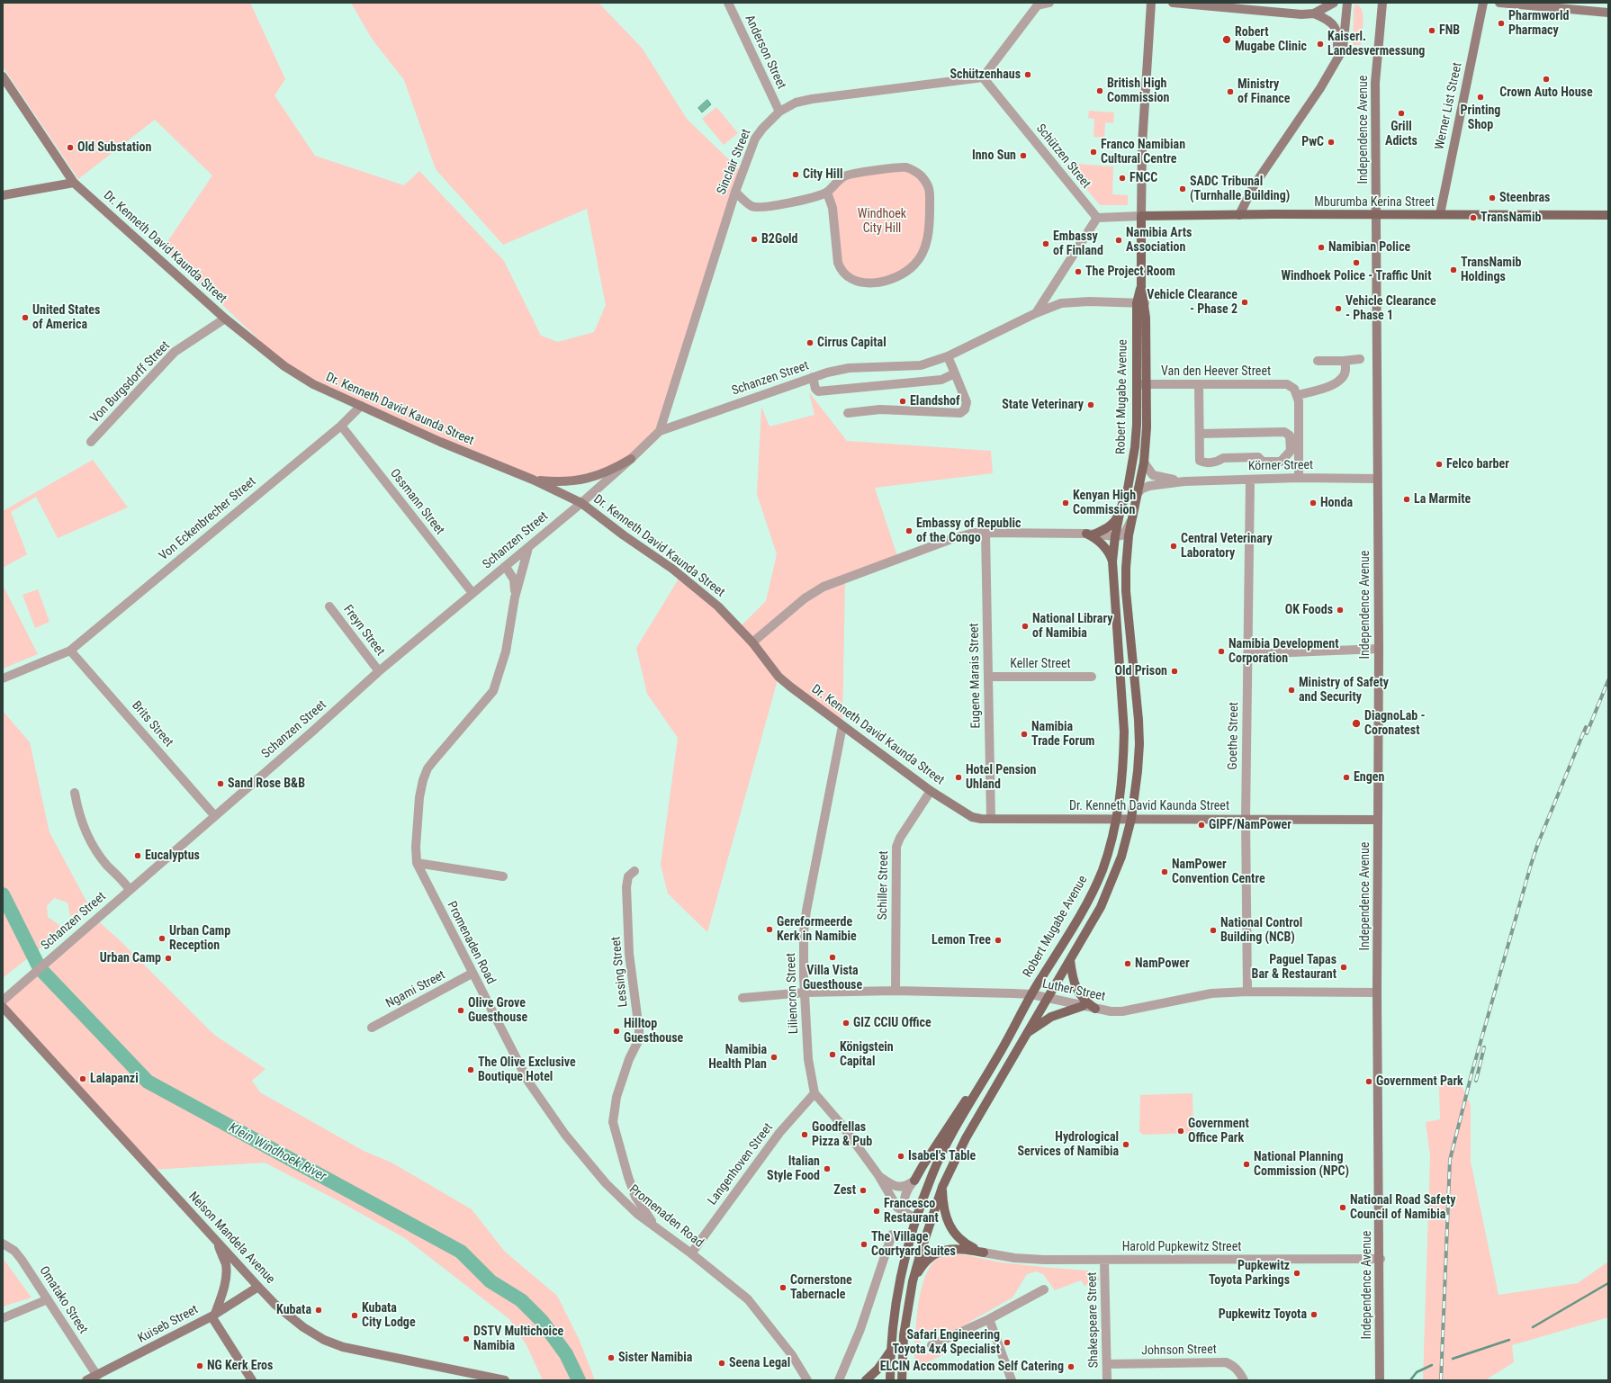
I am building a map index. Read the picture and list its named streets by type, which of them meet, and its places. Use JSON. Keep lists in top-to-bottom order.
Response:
{
  "streets": {
    "main road": ["Mburumba Kerina Street", "Robert Mugabe Avenue"],
    "street": [
      "Anderson Street",
      "Werner List Street",
      "Independence Avenue",
      "Schützen Street",
      "Sinclair Street",
      "Dr. Kenneth David Kaunda Street",
      "Van den Heever Street",
      "Schanzen Street",
      "Von Burgsdorff Street",
      "Körner Street",
      "Ossmann Street",
      "Von Eckenbrecher Street",
      "Freyn Street",
      "Keller Street",
      "Eugene Marais Street",
      "Brits Street",
      "Goethe Street",
      "Schiller Street",
      "Promenaden Road",
      "Lessing Street",
      "Ngami Street",
      "Luther Street",
      "Liliencron Street",
      "Langenhoven Street",
      "Nelson Mandela Avenue",
      "Harold Pupkewitz Street",
      "Omatako Street",
      "Shakespeare Street",
      "Kuiseb Street",
      "Johnson Street"
    ]
  },
  "crossings": [
    ["Anderson Street", "Sinclair Street"],
    ["Werner List Street", "Mburumba Kerina Street"],
    ["Independence Avenue", "Mburumba Kerina Street"],
    ["Independence Avenue", "Dr. Kenneth David Kaunda Street"],
    ["Independence Avenue", "Körner Street"],
    ["Independence Avenue", "Luther Street"],
    ["Independence Avenue", "Harold Pupkewitz Street"],
    ["Schützen Street", "Sinclair Street"],
    ["Sinclair Street", "Schanzen Street"],
    ["Mburumba Kerina Street", "Robert Mugabe Avenue"],
    ["Dr. Kenneth David Kaunda Street", "Schanzen Street"],
    ["Dr. Kenneth David Kaunda Street", "Von Burgsdorff Street"],
    ["Dr. Kenneth David Kaunda Street", "Robert Mugabe Avenue"],
    ["Dr. Kenneth David Kaunda Street", "Von Eckenbrecher Street"],
    ["Dr. Kenneth David Kaunda Street", "Eugene Marais Street"],
    ["Dr. Kenneth David Kaunda Street", "Goethe Street"],
    ["Dr. Kenneth David Kaunda Street", "Schiller Street"],
    ["Dr. Kenneth David Kaunda Street", "Liliencron Street"],
    ["Van den Heever Street", "Robert Mugabe Avenue"],
    ["Schanzen Street", "Robert Mugabe Avenue"],
    ["Schanzen Street", "Ossmann Street"],
    ["Schanzen Street", "Freyn Street"],
    ["Schanzen Street", "Brits Street"],
    ["Schanzen Street", "Promenaden Road"],
    ["Robert Mugabe Avenue", "Körner Street"],
    ["Robert Mugabe Avenue", "Luther Street"],
    ["Körner Street", "Goethe Street"],
    ["Ossmann Street", "Von Eckenbrecher Street"],
    ["Von Eckenbrecher Street", "Brits Street"],
    ["Keller Street", "Eugene Marais Street"],
    ["Goethe Street", "Luther Street"],
    ["Schiller Street", "Luther Street"],
    ["Promenaden Road", "Lessing Street"],
    ["Promenaden Road", "Ngami Street"],
    ["Promenaden Road", "Langenhoven Street"],
    ["Luther Street", "Liliencron Street"],
    ["Liliencron Street", "Langenhoven Street"],
    ["Nelson Mandela Avenue", "Kuiseb Street"],
    ["Harold Pupkewitz Street", "Shakespeare Street"],
    ["Omatako Street", "Kuiseb Street"],
    ["Shakespeare Street", "Johnson Street"]
  ],
  "water": ["Klein Windhoek River"],
  "parks": ["Windhoek City Hill"],
  "places": [
    "Pharmworld Pharmacy",
    "FNB",
    "Robert Mugabe Clinic",
    "Kaiserl. Landesvermessung",
    "Schützenhaus",
    "Crown Auto House",
    "British High Commission",
    "Ministry of Finance",
    "Printing Shop",
    "Grill Adicts",
    "PwC",
    "Old Substation",
    "Franco Namibian Cultural Centre",
    "Inno Sun",
    "City Hill",
    "FNCC",
    "SADC Tribunal (Turnhalle Building)",
    "Steenbras",
    "TransNamib",
    "B2Gold",
    "Namibia Arts Association",
    "Embassy of Finland",
    "Namibian Police",
    "Windhoek Police - Traffic Unit",
    "TransNamib Holdings",
    "The Project Room",
    "Vehicle Clearance - Phase 2",
    "Vehicle Clearance - Phase 1",
    "United States of America",
    "Cirrus Capital",
    "Elandshof",
    "State Veterinary",
    "Felco barber",
    "La Marmite",
    "Kenyan High Commission",
    "Honda",
    "Embassy of Republic of the Congo",
    "Central Veterinary Laboratory",
    "OK Foods",
    "National Library of Namibia",
    "Namibia Development Corporation",
    "Old Prison",
    "Ministry of Safety and Security",
    "DiagnoLab - Coronatest",
    "Namibia Trade Forum",
    "Hotel Pension Uhland",
    "Engen",
    "Sand Rose B&B",
    "GIPF/NamPower",
    "Eucalyptus",
    "NamPower Convention Centre",
    "Gereformeerde Kerk in Namibie",
    "National Control Building (NCB)",
    "Urban Camp Reception",
    "Lemon Tree",
    "Villa Vista Guesthouse",
    "Urban Camp",
    "NamPower",
    "Paguel Tapas Bar & Restaurant",
    "Olive Grove Guesthouse",
    "GIZ CCIU Office",
    "Hilltop Guesthouse",
    "Königstein Capital",
    "Namibia Health Plan",
    "The Olive Exclusive Boutique Hotel",
    "Lalapanzi",
    "Government Park",
    "Government Office Park",
    "Goodfellas Pizza & Pub",
    "Hydrological Services of Namibia",
    "Isabel's Table",
    "National Planning Commission (NPC)",
    "Italian Style Food",
    "Zest",
    "National Road Safety Council of Namibia",
    "Francesco Restaurant",
    "The Village Courtyard Suites",
    "Pupkewitz Toyota Parkings",
    "Cornerstone Tabernacle",
    "Kubata",
    "Pupkewitz Toyota",
    "Kubata City Lodge",
    "DSTV Multichoice Namibia",
    "Safari Engineering Toyota 4x4 Specialist",
    "Sister Namibia",
    "Seena Legal",
    "NG Kerk Eros",
    "ELCIN Accommodation Self Catering"
  ]
}
